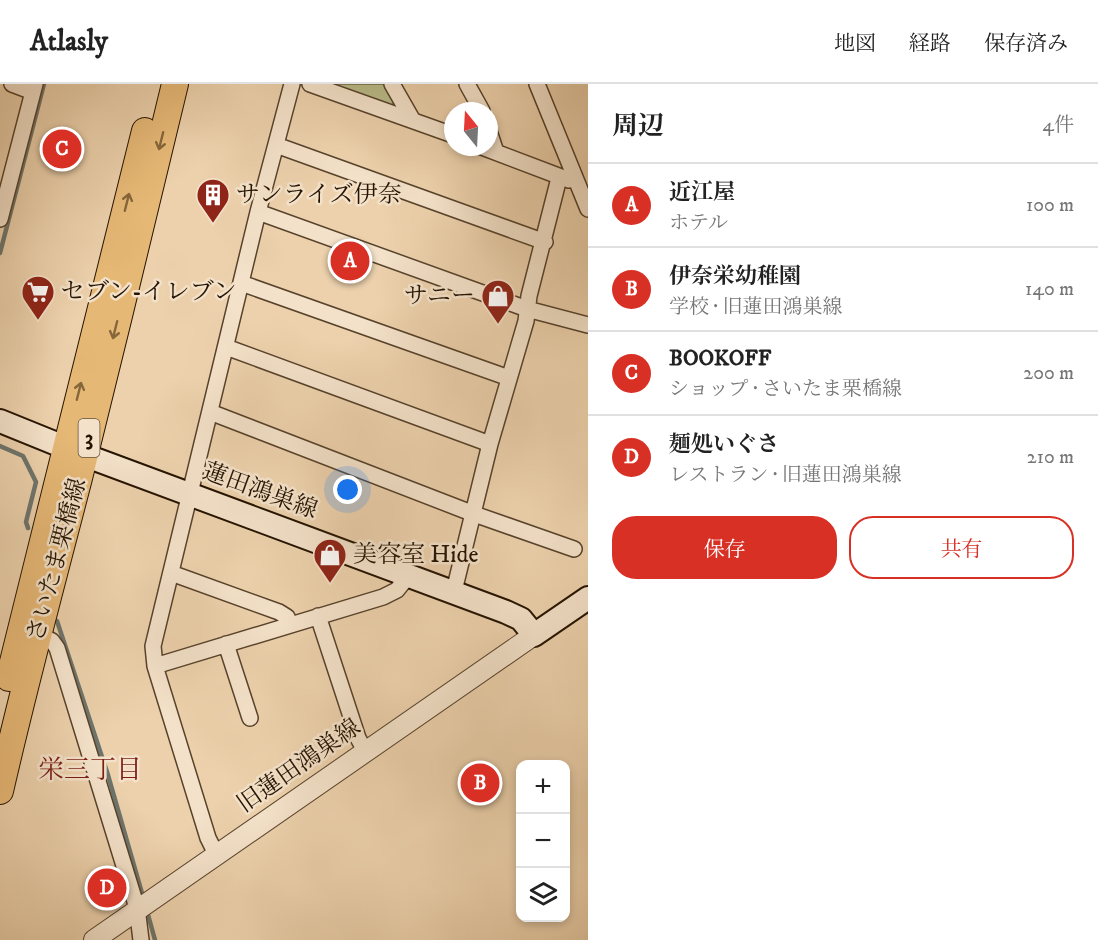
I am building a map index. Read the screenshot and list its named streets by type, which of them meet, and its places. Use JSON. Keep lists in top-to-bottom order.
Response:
{
  "streets": {
    "main road": ["3", "蓮田鴻巣線", "さいたま栗橋線"],
    "street": ["旧蓮田鴻巣線"]
  },
  "crossings": [
    ["蓮田鴻巣線", "さいたま栗橋線"],
    ["蓮田鴻巣線", "旧蓮田鴻巣線"]
  ],
  "districts": ["栄三丁目"],
  "places": {
    "building": ["サンライズ伊奈"],
    "supermarket": ["セブン-イレブン"],
    "shop": ["サニー", "美容室 Hide"]
  },
  "north": "top",
  "page": {
    "header": "Atlasly",
    "nav": ["地図", "経路", "保存済み"],
    "heading": ["周辺", "4件"],
    "pins": [
      "C",
      "A",
      "B",
      "D"
    ],
    "list": [
      {
        "mark": "A",
        "name": "近江屋",
        "note": "ホテル",
        "value": "100 m"
      },
      {
        "mark": "B",
        "name": "伊奈栄幼稚園",
        "note": "学校 · 旧蓮田鴻巣線",
        "value": "140 m"
      },
      {
        "mark": "C",
        "name": "BOOKOFF",
        "note": "ショップ · さいたま栗橋線",
        "value": "200 m"
      },
      {
        "mark": "D",
        "name": "麺処いぐさ",
        "note": "レストラン · 旧蓮田鴻巣線",
        "value": "210 m"
      }
    ],
    "buttons": ["保存", "共有"],
    "map_buttons": ["+", "−"]
  }
}
